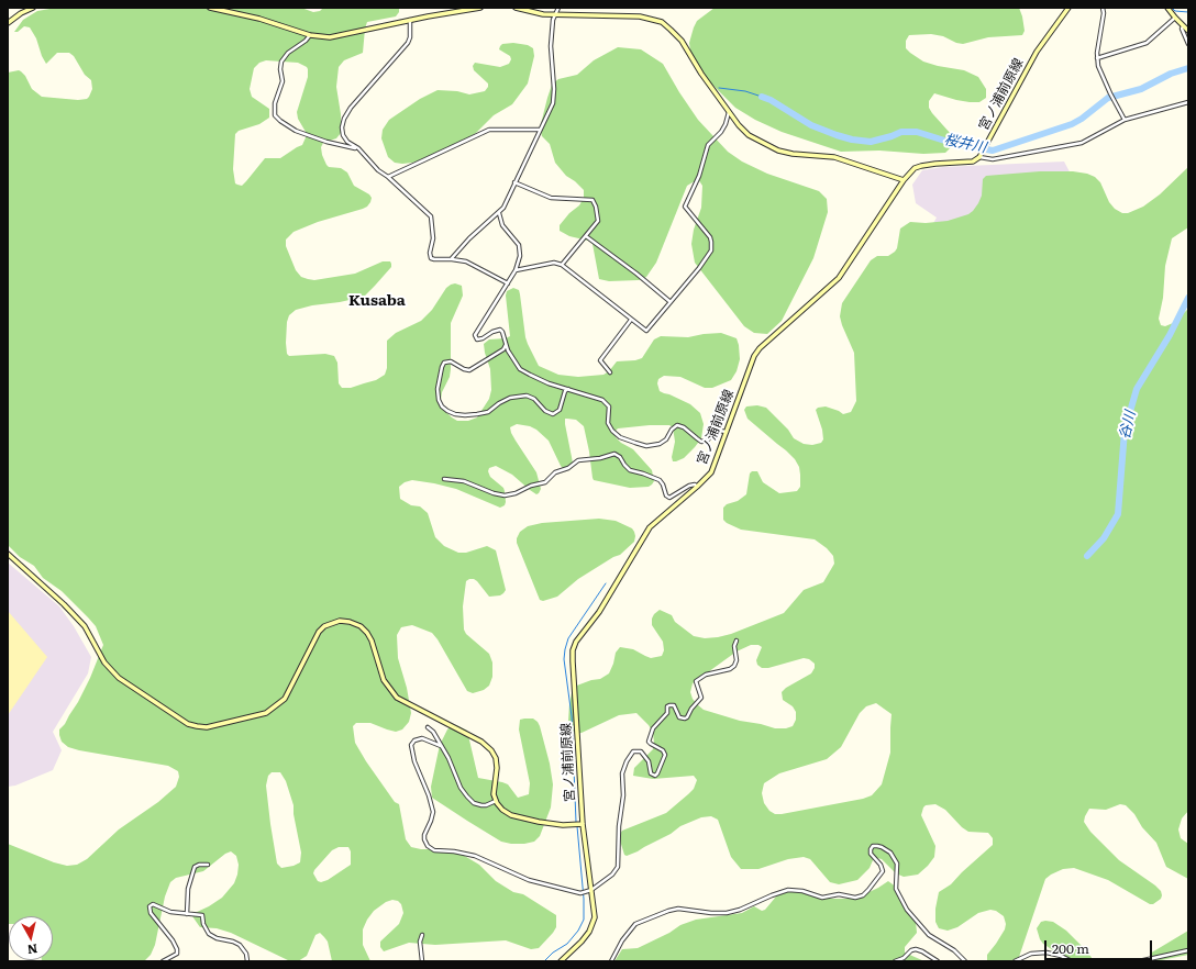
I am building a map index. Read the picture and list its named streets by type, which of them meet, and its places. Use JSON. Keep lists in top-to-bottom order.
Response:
{
  "streets": {
    "street": ["宮ノ浦前原線"]
  },
  "districts": ["Kusaba"],
  "water": ["桜井川", "谷川"],
  "scale_bar": "200 m",
  "north": "bottom"
}
